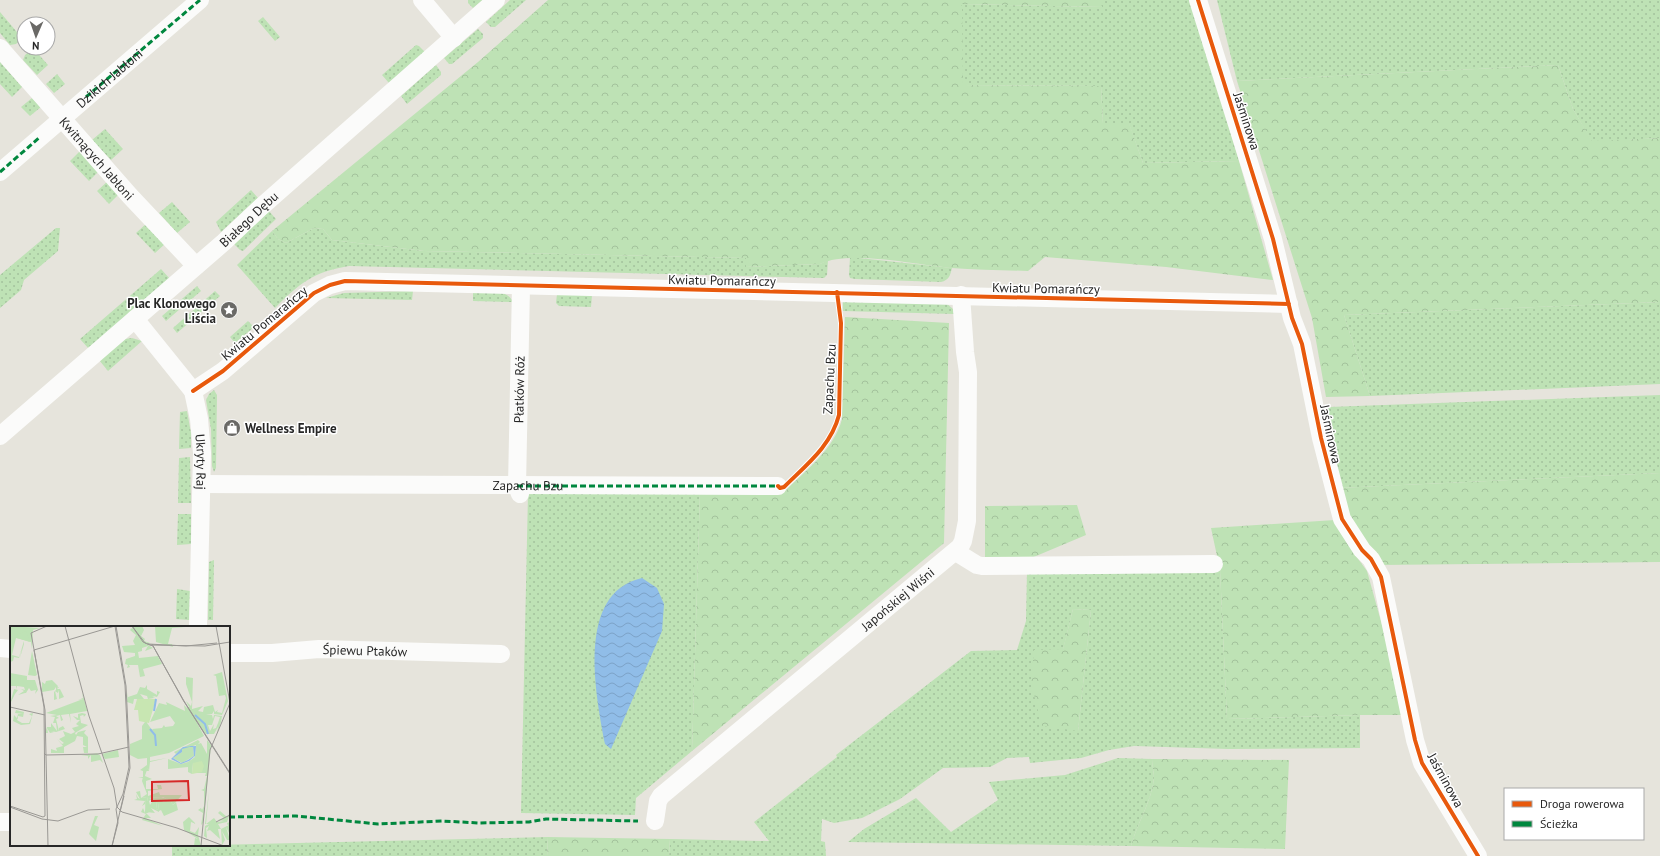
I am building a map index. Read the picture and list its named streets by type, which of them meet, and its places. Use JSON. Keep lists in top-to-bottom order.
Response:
{
  "streets": {
    "street": [
      "Dzikich Jabłoni",
      "Jaśminowa",
      "Kwitnących Jabłoni",
      "Białego Dębu",
      "Kwiatu Pomarańczy",
      "Zapachu Bzu",
      "Płatków Róż",
      "Ukryty Raj",
      "Japońskiej Wiśni",
      "Śpiewu Ptaków"
    ]
  },
  "crossings": [
    ["Dzikich Jabłoni", "Kwitnących Jabłoni"],
    ["Jaśminowa", "Kwiatu Pomarańczy"],
    ["Kwitnących Jabłoni", "Białego Dębu"],
    ["Białego Dębu", "Ukryty Raj"],
    ["Kwiatu Pomarańczy", "Płatków Róż"],
    ["Kwiatu Pomarańczy", "Ukryty Raj"],
    ["Kwiatu Pomarańczy", "Japońskiej Wiśni"],
    ["Zapachu Bzu", "Płatków Róż"],
    ["Zapachu Bzu", "Ukryty Raj"]
  ],
  "places": {
    "place": ["Plac Klonowego Liścia"],
    "shop": ["Wellness Empire"]
  },
  "legend": ["Droga rowerowa", "Ścieżka"],
  "north": "bottom"
}
